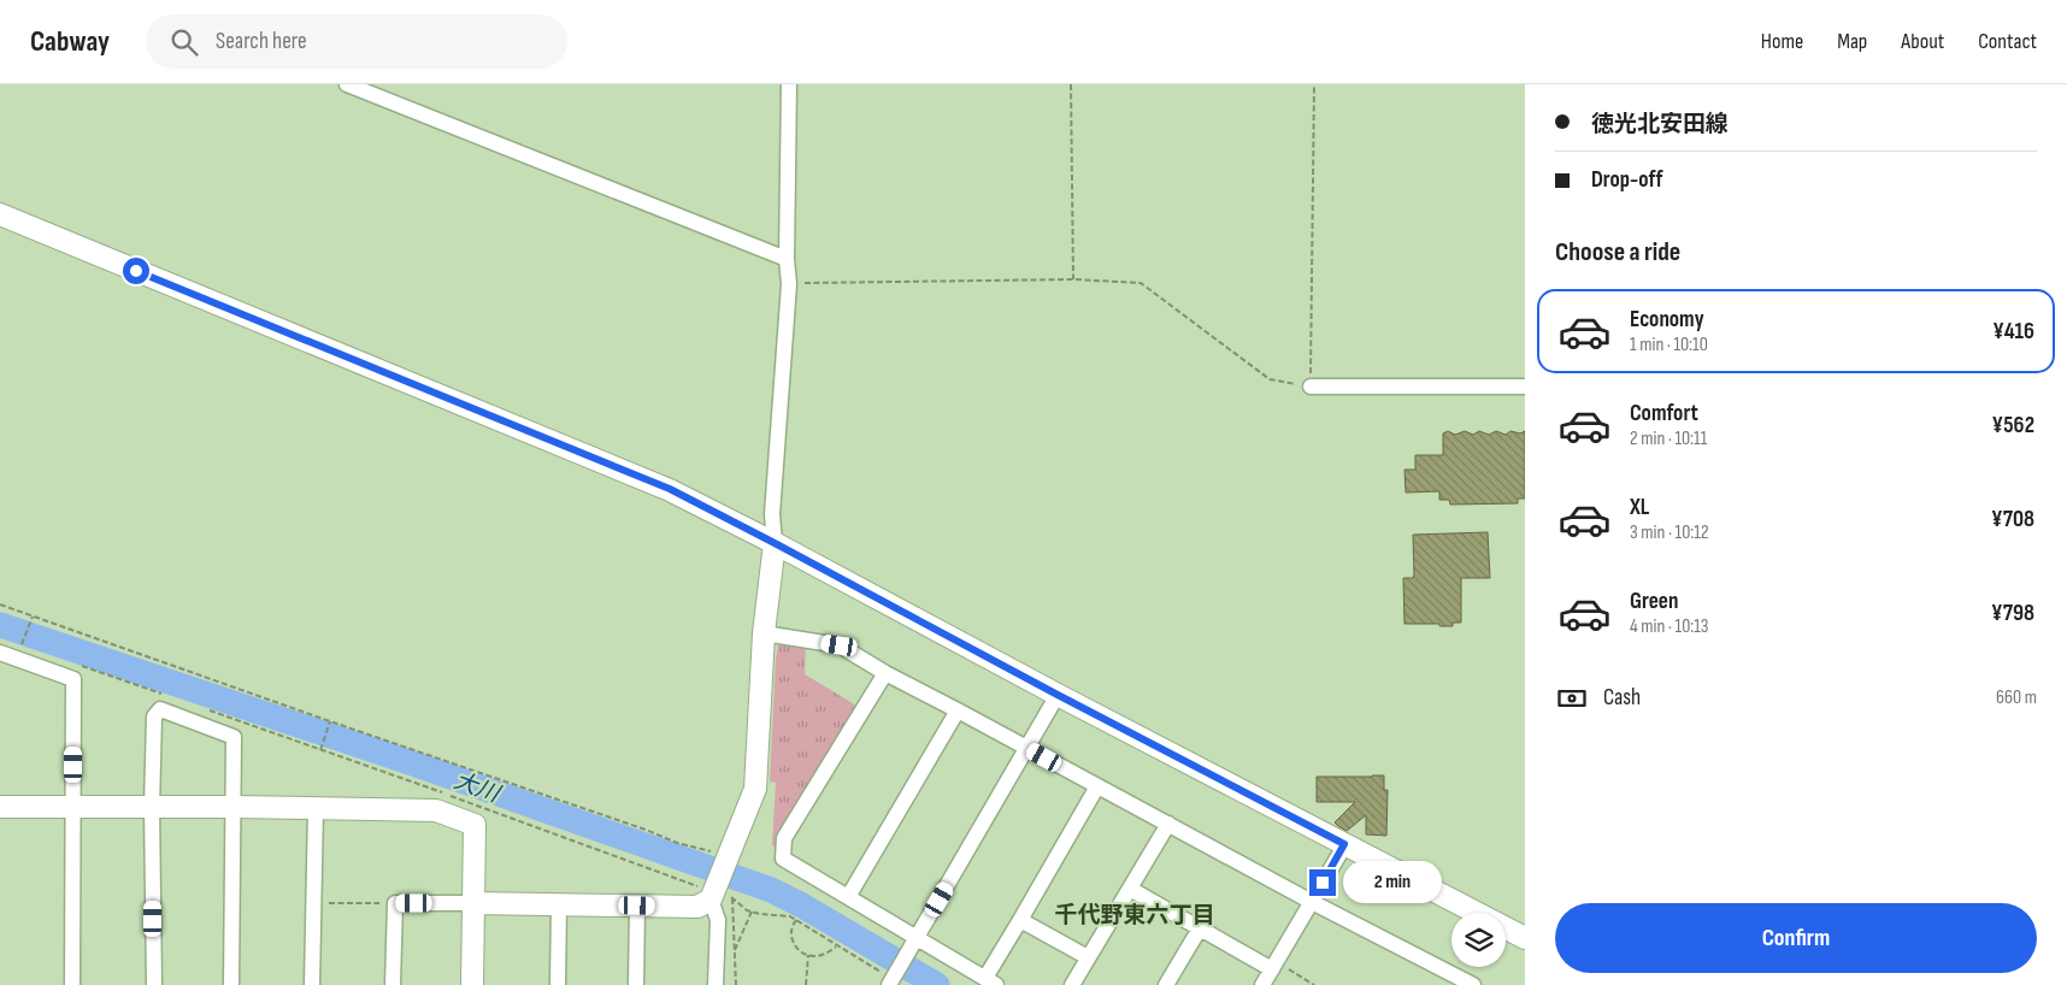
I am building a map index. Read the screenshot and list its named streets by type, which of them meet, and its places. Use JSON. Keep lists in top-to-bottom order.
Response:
{
  "districts": ["千代野東六丁目"],
  "water": ["大川"],
  "page": {
    "header": "Cabway",
    "search": "Search here",
    "nav": [
      "Home",
      "Map",
      "About",
      "Contact"
    ],
    "banner": ["徳光北安田線", "Drop-off"],
    "heading": "Choose a ride",
    "list": [
      {
        "name": "Economy",
        "note": "1 min · 10:10",
        "value": "¥416"
      },
      {
        "name": "Comfort",
        "note": "2 min · 10:11",
        "value": "¥562"
      },
      {
        "name": "XL",
        "note": "3 min · 10:12",
        "value": "¥708"
      },
      {
        "name": "Green",
        "note": "4 min · 10:13",
        "value": "¥798"
      }
    ],
    "pay": ["Cash", "660 m"],
    "bubble": "2 min",
    "buttons": "Confirm"
  }
}
